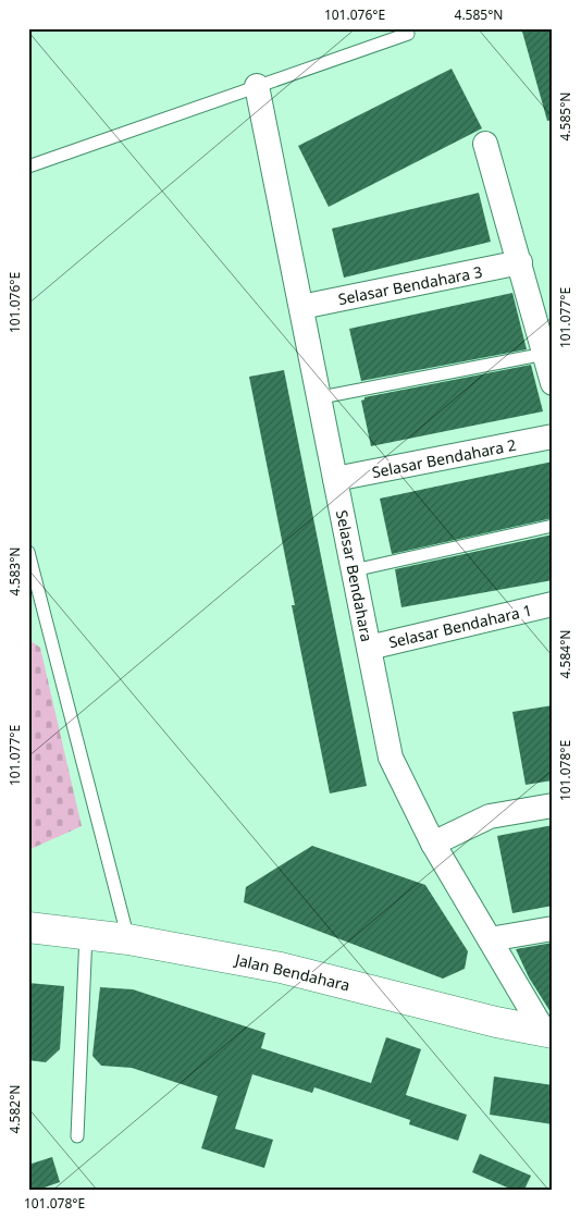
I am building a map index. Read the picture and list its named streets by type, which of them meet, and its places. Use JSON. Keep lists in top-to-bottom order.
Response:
{
  "streets": {
    "main road": ["Jalan Bendahara"],
    "street": [
      "Selasar Bendahara 3",
      "Selasar Bendahara 2",
      "Selasar Bendahara",
      "Selasar Bendahara 1"
    ]
  },
  "crossings": [
    ["Selasar Bendahara 3", "Selasar Bendahara"],
    ["Selasar Bendahara 2", "Selasar Bendahara"],
    ["Selasar Bendahara", "Selasar Bendahara 1"],
    ["Selasar Bendahara", "Jalan Bendahara"]
  ],
  "coordinates": [
    "101.076°E",
    "4.585°N",
    "101.077°E",
    "4.583°N",
    "4.584°N",
    "101.078°E",
    "4.582°N"
  ]
}
